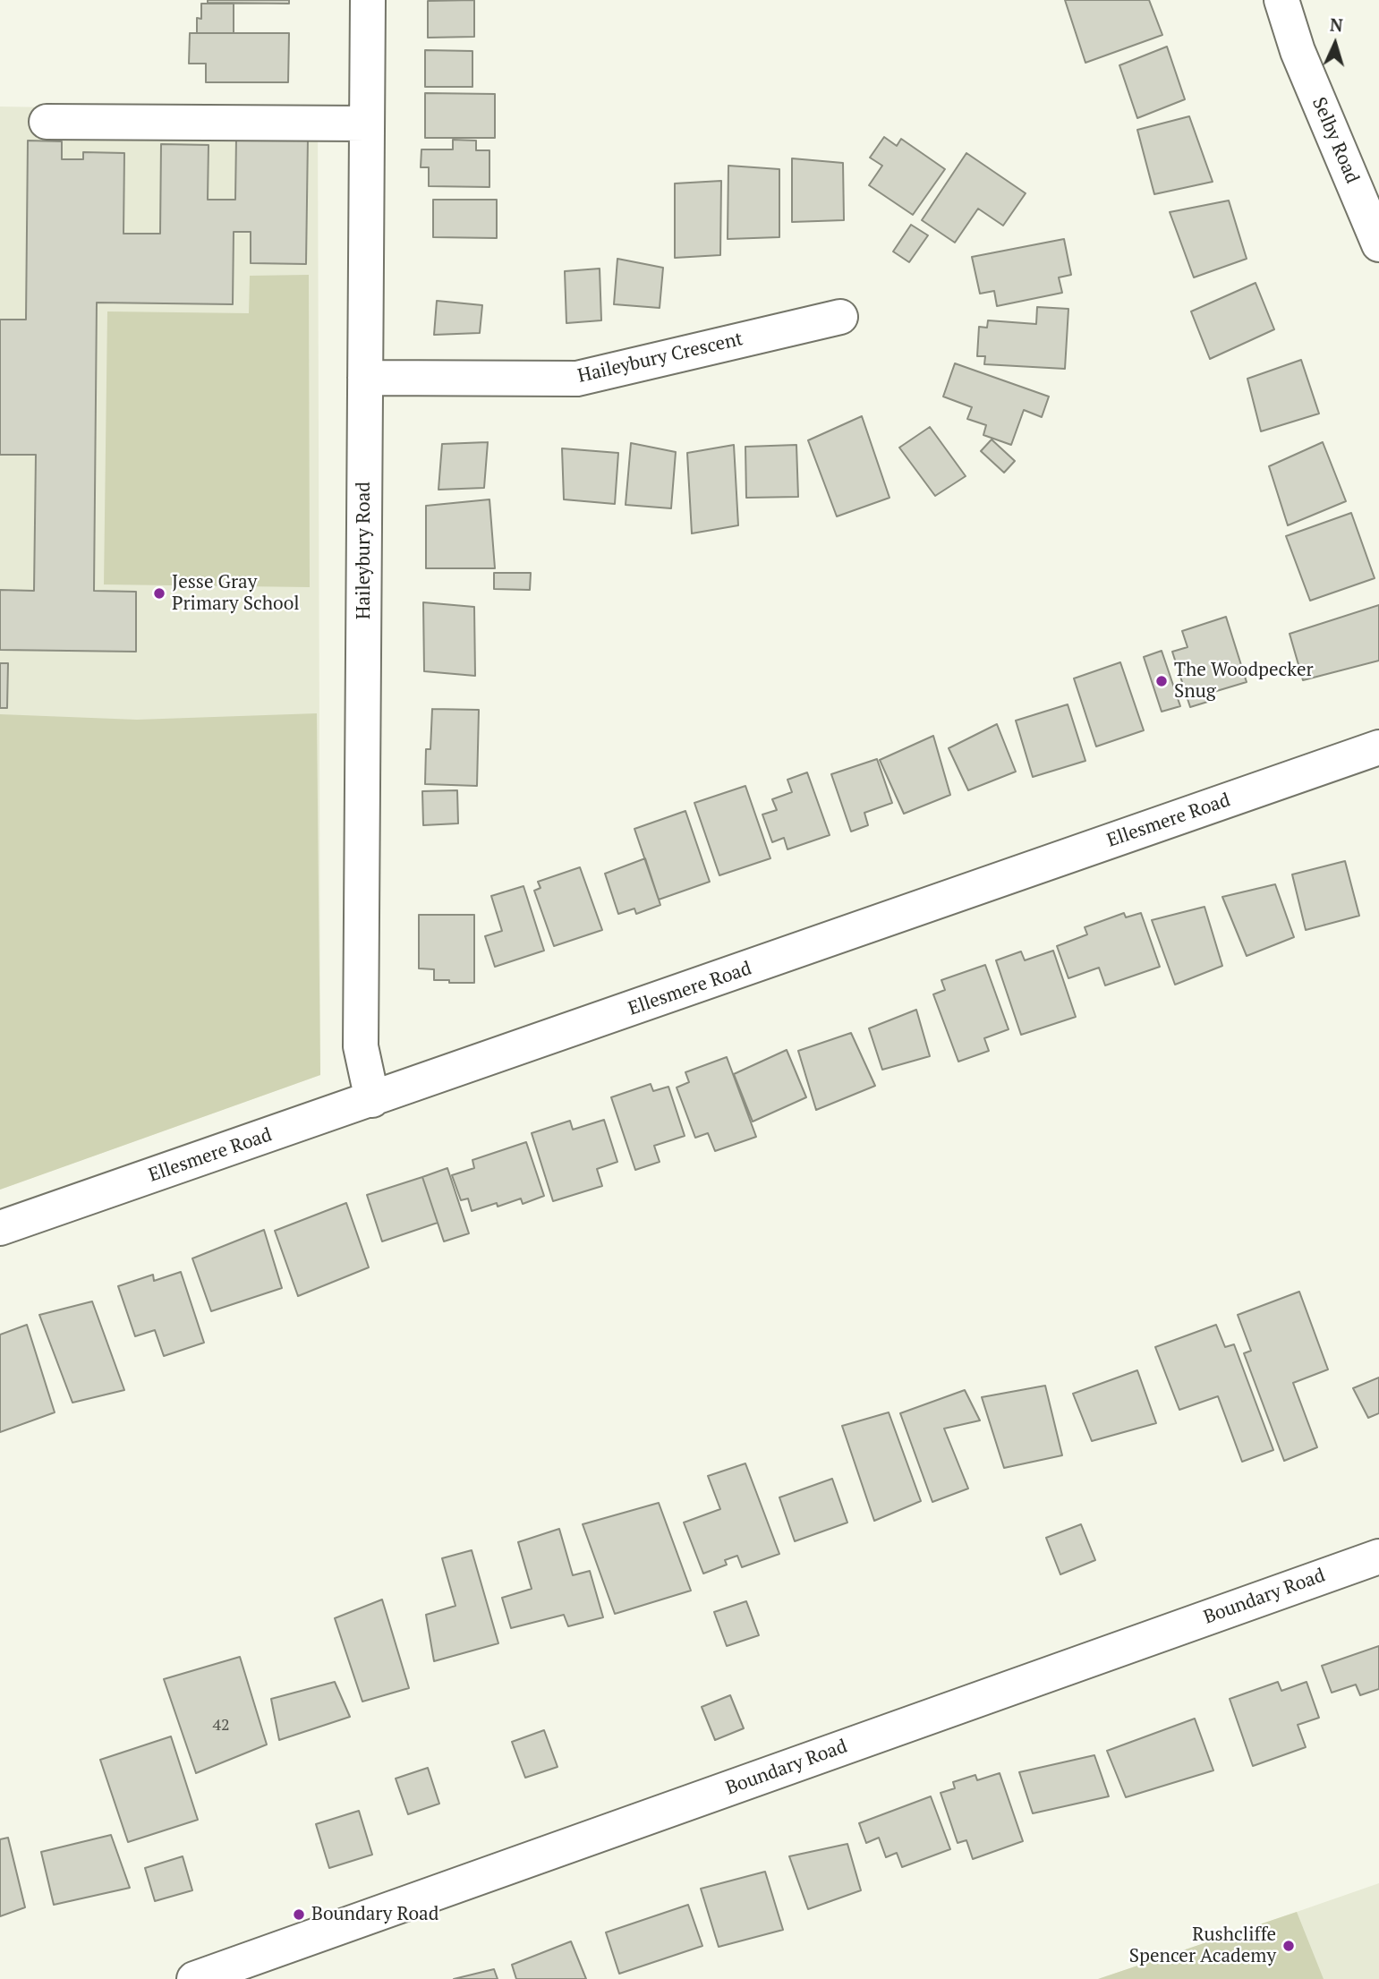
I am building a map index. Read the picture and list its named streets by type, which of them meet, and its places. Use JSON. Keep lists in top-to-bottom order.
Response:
{
  "streets": {
    "street": [
      "Selby Road",
      "Haileybury Crescent",
      "Haileybury Road",
      "Ellesmere Road",
      "Boundary Road"
    ]
  },
  "crossings": [
    ["Haileybury Crescent", "Haileybury Road"],
    ["Haileybury Road", "Ellesmere Road"]
  ],
  "places": [
    "Jesse Gray Primary School",
    "The Woodpecker Snug",
    "Boundary Road",
    "Rushcliffe Spencer Academy"
  ],
  "house_numbers": ["42"],
  "north": "top"
}
